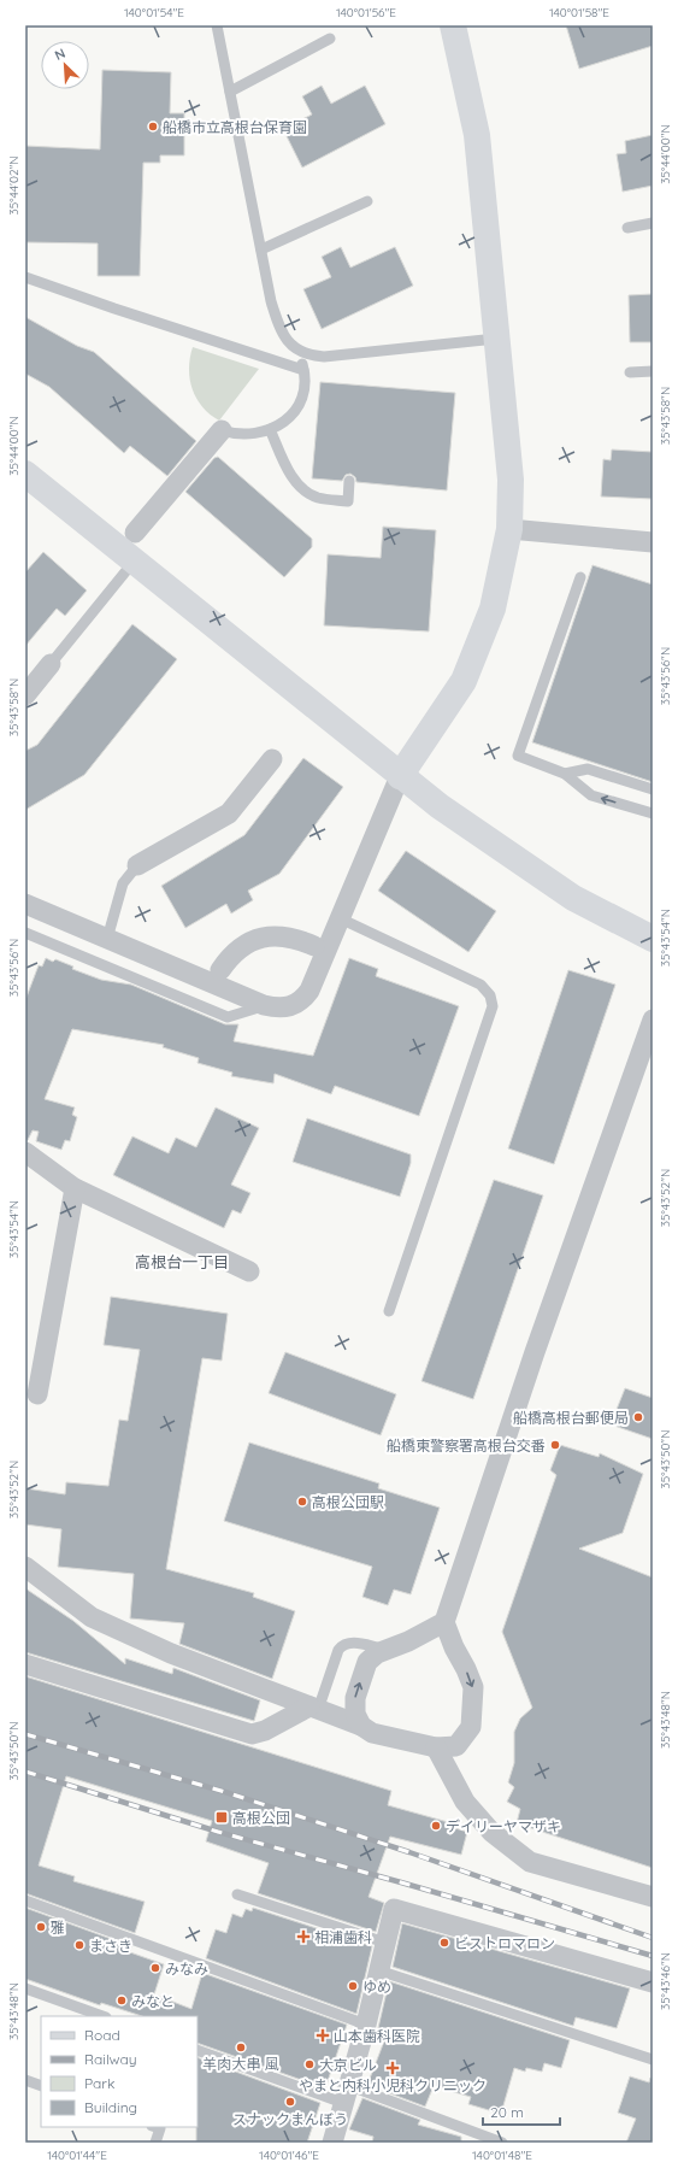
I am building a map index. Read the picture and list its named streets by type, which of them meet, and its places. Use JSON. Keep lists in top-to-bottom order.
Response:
{
  "districts": ["高根台一丁目"],
  "places": {
    "other": [
      "船橋市立高根台保育園",
      "船橋高根台郵便局",
      "船橋東警察署高根台交番",
      "高根公団駅",
      "デイリーヤマザキ",
      "雅",
      "ビストロマロン",
      "まさき",
      "みなみ",
      "ゆめ",
      "みなと",
      "羊肉大串 風",
      "大京ビル",
      "スナックまんぼう"
    ],
    "transit": ["高根公団"],
    "health": ["相浦歯科", "山本歯科医院", "やまと内科小児科クリニック"]
  },
  "legend": [
    "Road",
    "Railway",
    "Park",
    "Building"
  ],
  "scale_bar": "20 m",
  "north": "top left",
  "coordinates": [
    "140°01'54\"E",
    "140°01'56\"E",
    "140°01'58\"E",
    "35°44'00\"N",
    "35°44'02\"N",
    "35°43'58\"N",
    "35°43'56\"N",
    "35°43'54\"N",
    "35°43'52\"N",
    "35°43'50\"N",
    "35°43'48\"N",
    "35°43'46\"N",
    "140°01'44\"E",
    "140°01'46\"E",
    "140°01'48\"E"
  ]
}
